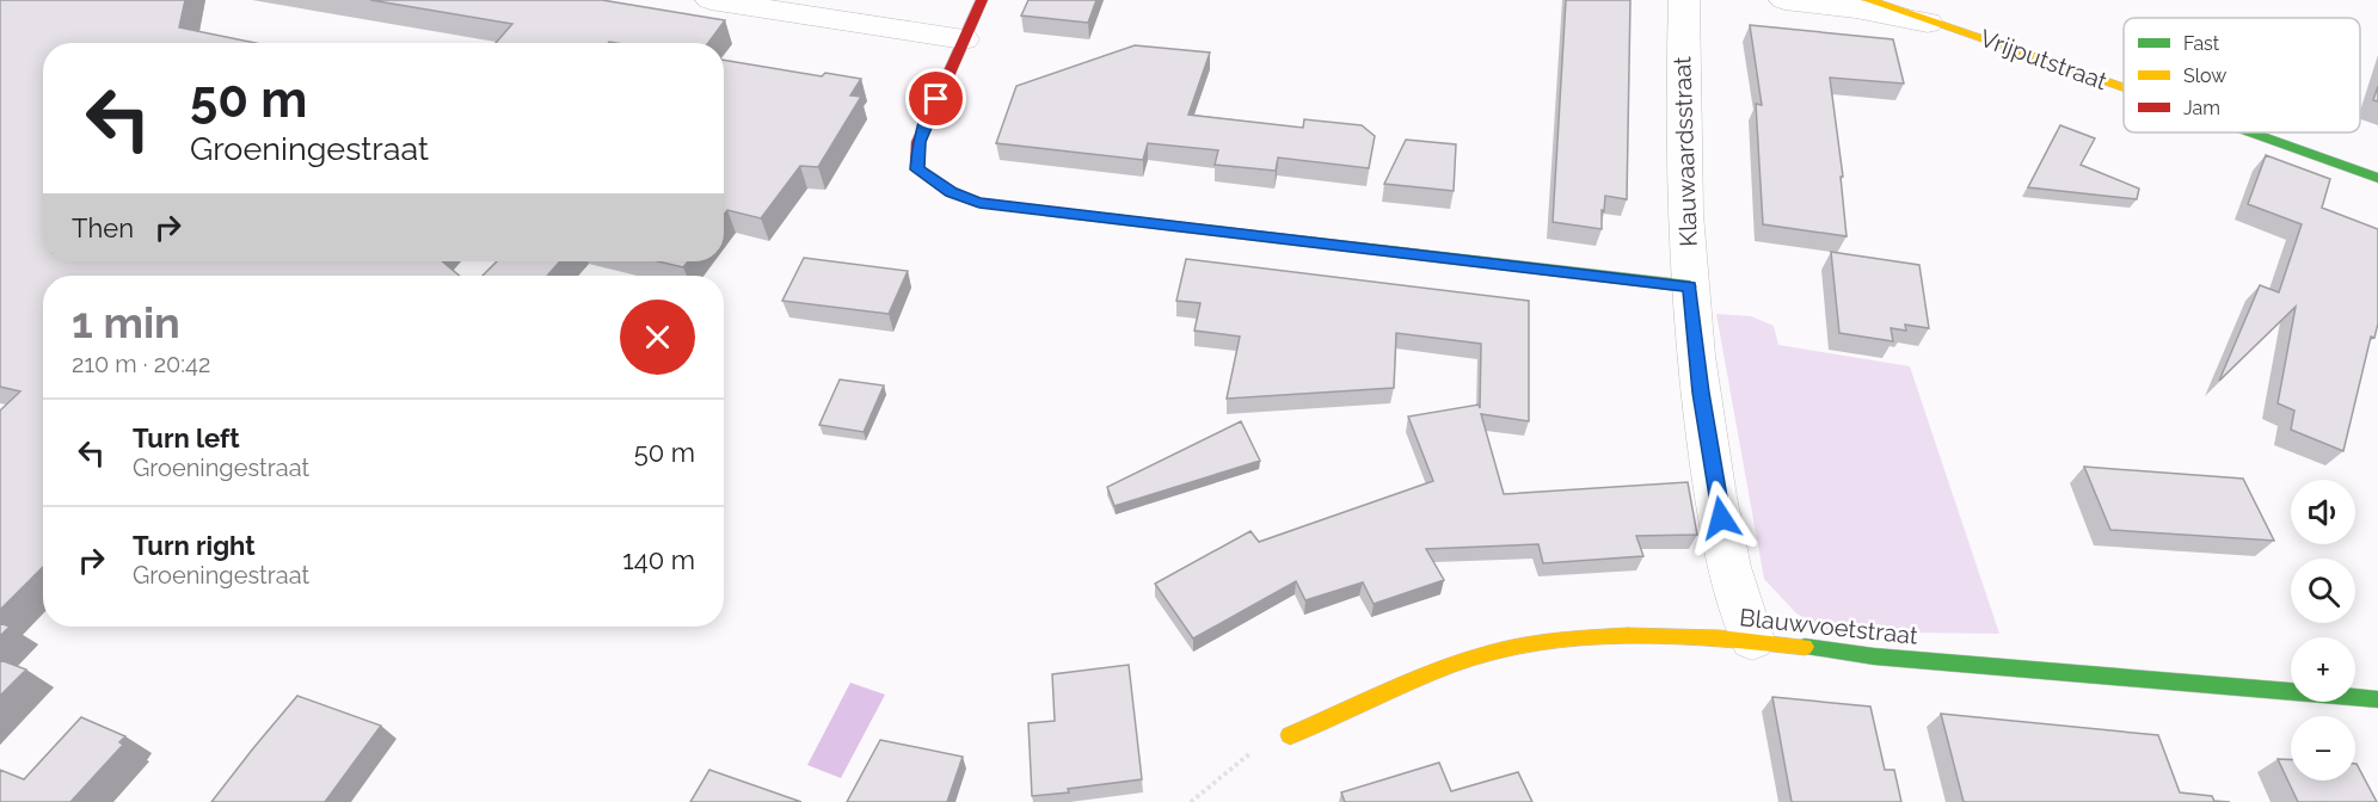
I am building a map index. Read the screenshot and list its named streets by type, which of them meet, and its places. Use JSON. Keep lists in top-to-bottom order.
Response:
{
  "streets": {
    "street": ["Vrijputstraat", "Klauwaardsstraat", "Blauwvoetstraat"]
  },
  "crossings": [
    ["Klauwaardsstraat", "Blauwvoetstraat"]
  ],
  "legend": ["Fast", "Slow", "Jam"],
  "page": {
    "turn": ["50 m", "Groeningestraat"],
    "then": "Then",
    "heading": ["1 min", "210 m · 20:42"],
    "list": [
      {
        "name": "Turn left",
        "note": "Groeningestraat",
        "value": "50 m"
      },
      {
        "name": "Turn right",
        "note": "Groeningestraat",
        "value": "140 m"
      }
    ],
    "map_buttons": ["+", "−"]
  }
}
